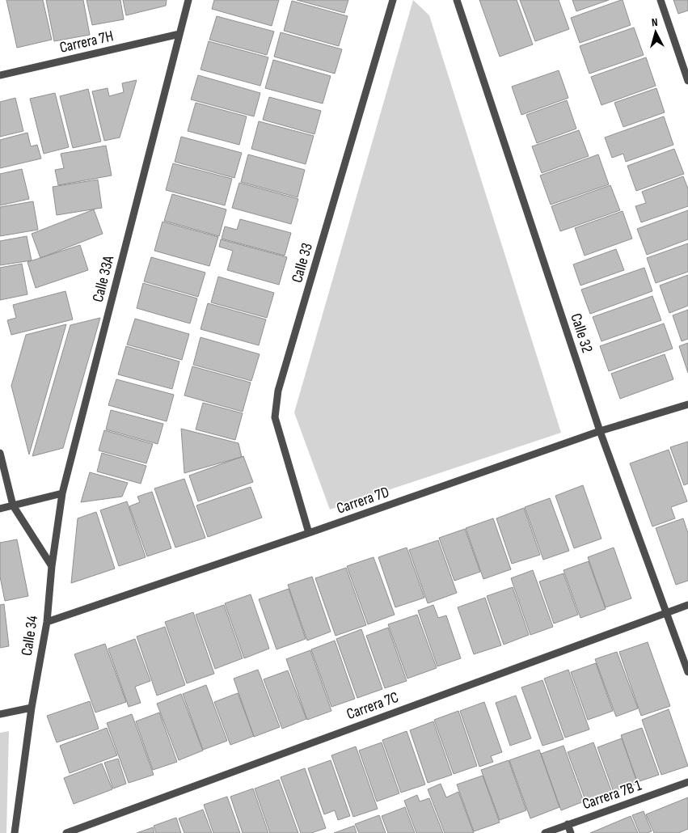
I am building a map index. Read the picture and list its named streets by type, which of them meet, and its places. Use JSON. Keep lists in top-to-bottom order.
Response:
{
  "streets": {
    "street": [
      "Carrera 7H",
      "Calle 33",
      "Calle 33A",
      "Calle 32",
      "Carrera 7D",
      "Calle 34",
      "Carrera 7C",
      "Carrera 7B 1"
    ]
  },
  "crossings": [
    ["Carrera 7H", "Calle 33A"],
    ["Calle 33", "Carrera 7D"],
    ["Calle 33A", "Calle 34"],
    ["Calle 32", "Carrera 7D"],
    ["Calle 32", "Carrera 7C"],
    ["Carrera 7D", "Calle 34"]
  ],
  "north": "top"
}
